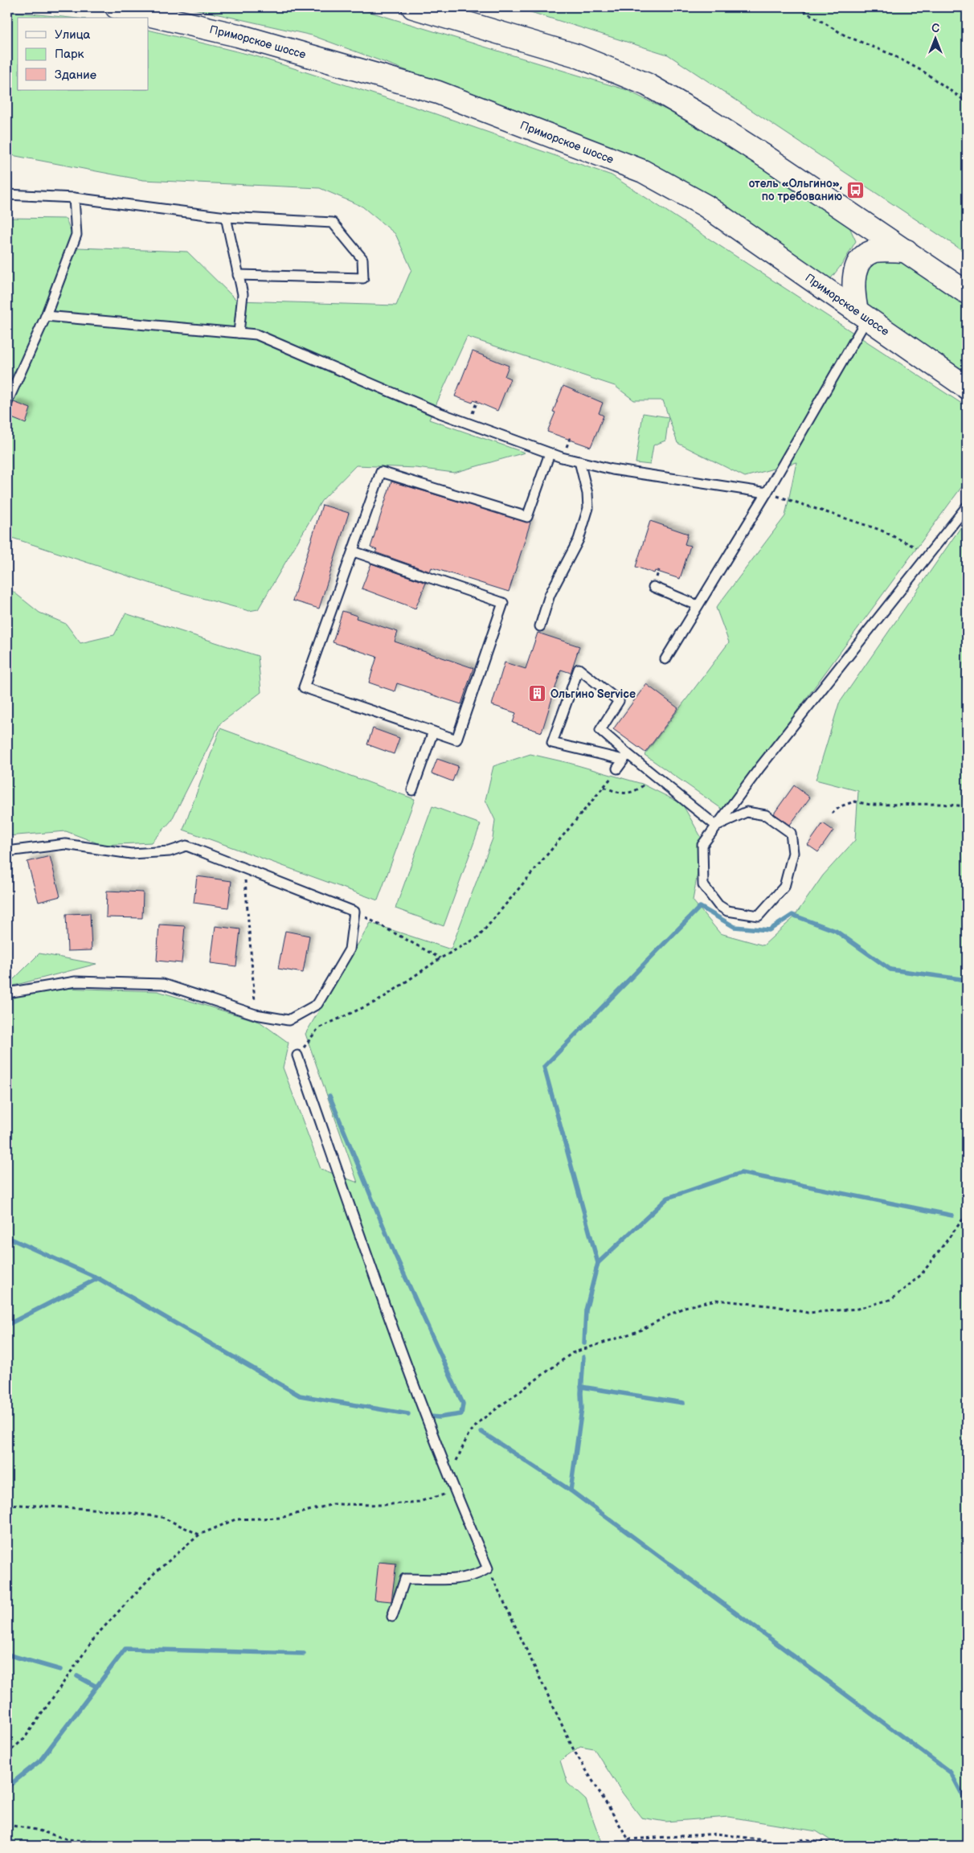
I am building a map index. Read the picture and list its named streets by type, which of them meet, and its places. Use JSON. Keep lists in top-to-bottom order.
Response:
{
  "streets": {
    "main road": ["Приморское шоссе"]
  },
  "places": {
    "bus stop": ["отель «Ольгино», по требованию"],
    "building": ["Ольгино Service"]
  },
  "legend": ["Улица", "Парк", "Здание"],
  "north": "top"
}
